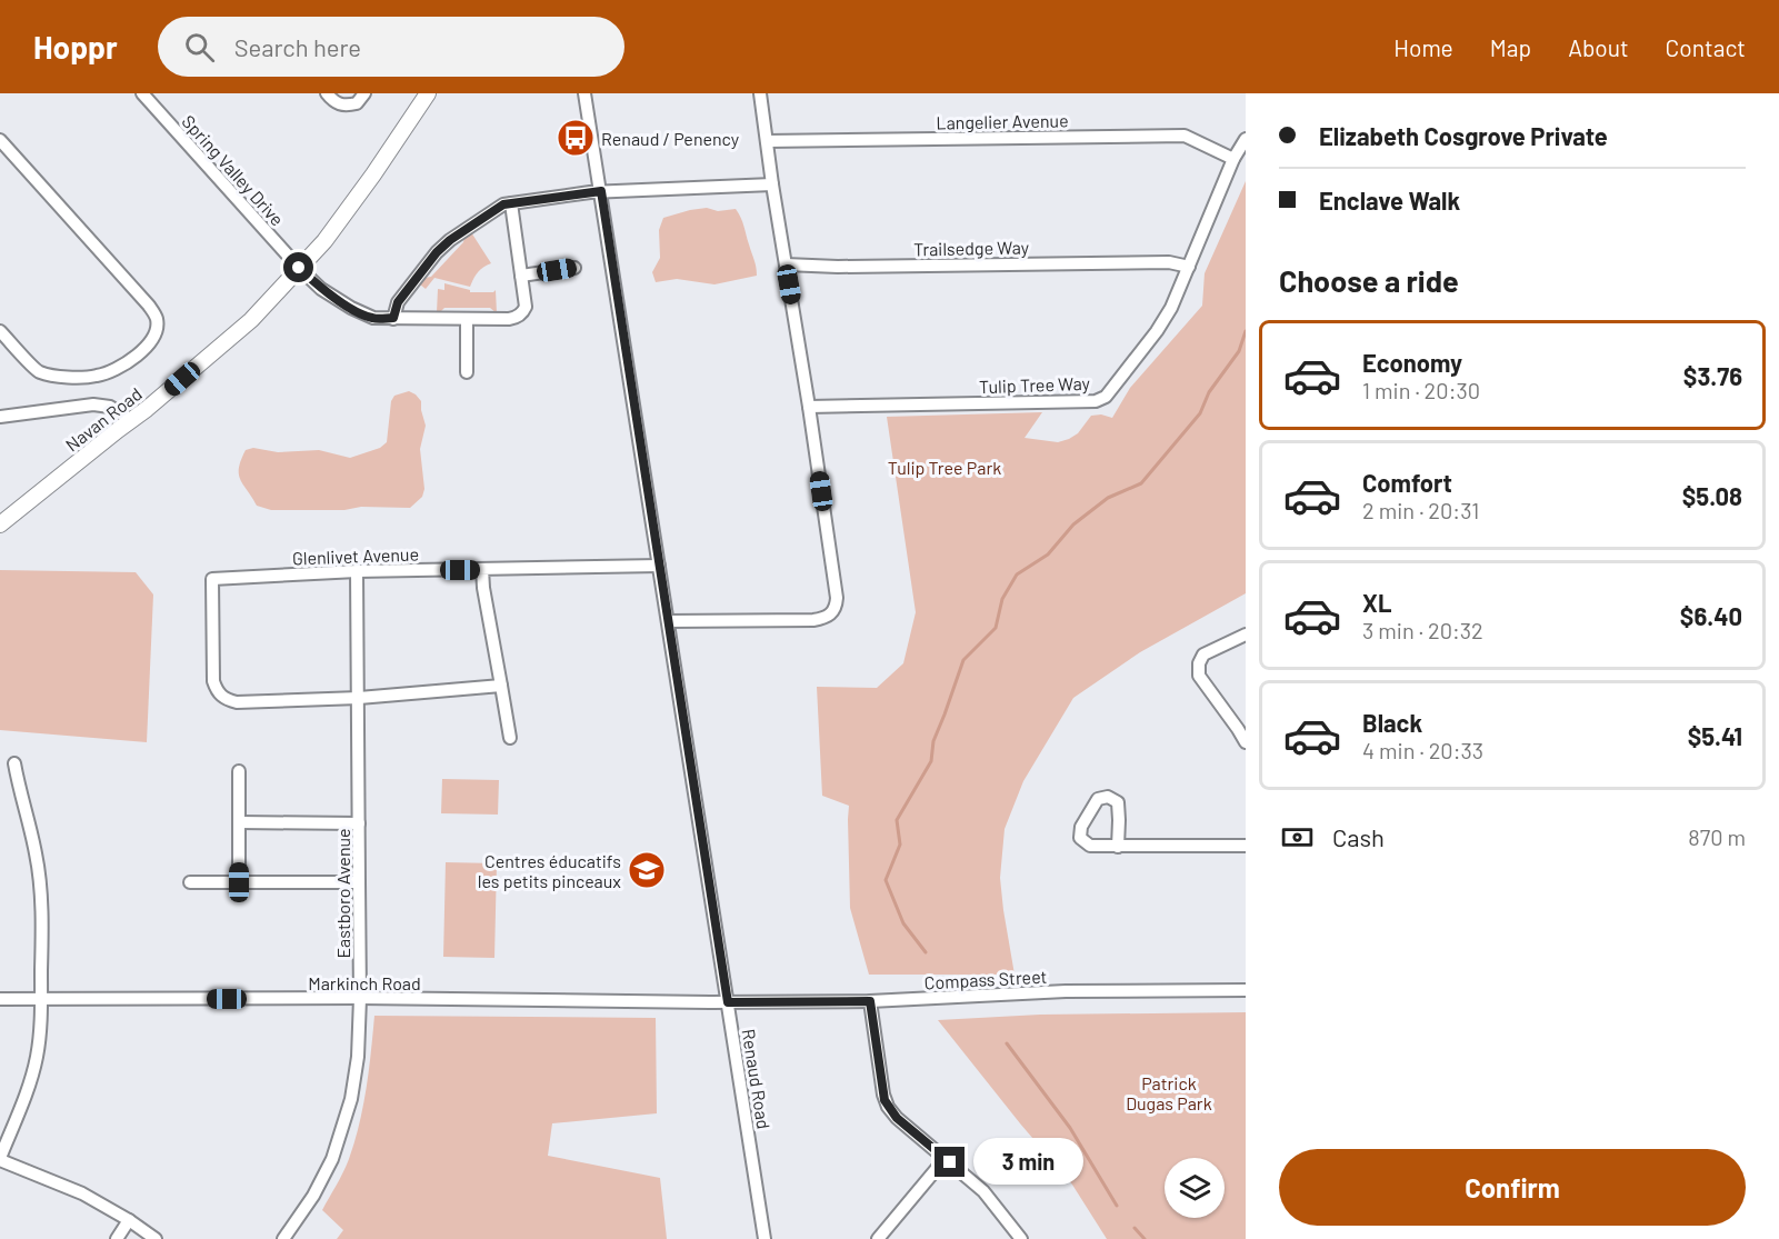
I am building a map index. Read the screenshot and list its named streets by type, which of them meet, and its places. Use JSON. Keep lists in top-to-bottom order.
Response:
{
  "streets": {
    "main road": ["Navan Road"],
    "street": [
      "Langelier Avenue",
      "Spring Valley Drive",
      "Trailsedge Way",
      "Tulip Tree Way",
      "Glenlivet Avenue",
      "Eastboro Avenue",
      "Compass Street",
      "Markinch Road",
      "Renaud Road"
    ]
  },
  "crossings": [
    ["Spring Valley Drive", "Navan Road"],
    ["Trailsedge Way", "Tulip Tree Way"],
    ["Glenlivet Avenue", "Eastboro Avenue"],
    ["Glenlivet Avenue", "Renaud Road"],
    ["Eastboro Avenue", "Markinch Road"],
    ["Compass Street", "Markinch Road"],
    ["Compass Street", "Renaud Road"],
    ["Markinch Road", "Renaud Road"]
  ],
  "parks": ["Tulip Tree Park", "Patrick Dugas Park"],
  "places": {
    "bus stop": ["Renaud / Penency"],
    "school or university": ["Centres éducatifs les petits pinceaux"]
  },
  "page": {
    "header": "Hoppr",
    "search": "Search here",
    "nav": [
      "Home",
      "Map",
      "About",
      "Contact"
    ],
    "banner": ["Elizabeth Cosgrove Private", "Enclave Walk"],
    "heading": "Choose a ride",
    "list": [
      {
        "name": "Economy",
        "note": "1 min · 20:30",
        "value": "$3.76"
      },
      {
        "name": "Comfort",
        "note": "2 min · 20:31",
        "value": "$5.08"
      },
      {
        "name": "XL",
        "note": "3 min · 20:32",
        "value": "$6.40"
      },
      {
        "name": "Black",
        "note": "4 min · 20:33",
        "value": "$5.41"
      }
    ],
    "pay": ["Cash", "870 m"],
    "buttons": "Confirm",
    "bubble": "3 min"
  }
}
